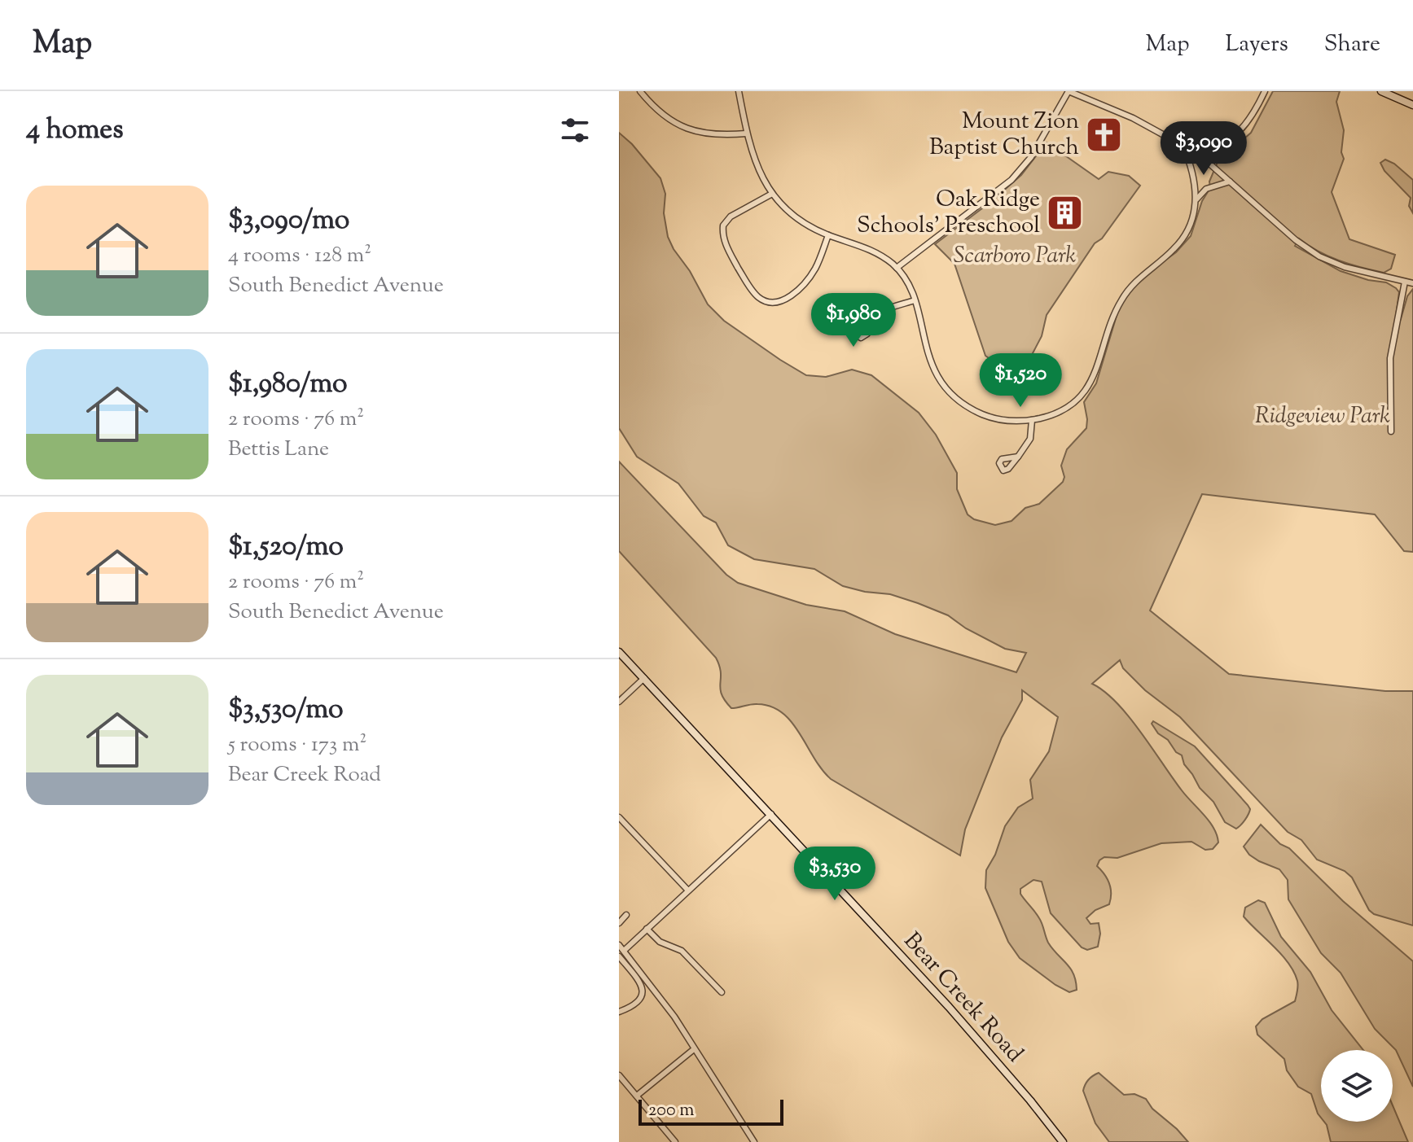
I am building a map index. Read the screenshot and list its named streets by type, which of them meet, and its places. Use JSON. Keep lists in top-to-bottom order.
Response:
{
  "streets": {
    "street": ["Bear Creek Road"]
  },
  "parks": ["Scarboro Park", "Ridgeview Park"],
  "places": {
    "church": ["Mount Zion Baptist Church"],
    "building": ["Oak Ridge Schools' Preschool"]
  },
  "scale_bar": "200 m",
  "page": {
    "header": "Map",
    "nav": ["Map", "Layers", "Share"],
    "heading": "4 homes",
    "price": [
      "$3,090",
      "$1,980",
      "$1,520",
      "$3,530"
    ],
    "list": [
      {
        "name": "$3,090/mo",
        "note": "4 rooms · 128 m² · South Benedict Avenue"
      },
      {
        "name": "$1,980/mo",
        "note": "2 rooms · 76 m² · Bettis Lane"
      },
      {
        "name": "$1,520/mo",
        "note": "2 rooms · 76 m² · South Benedict Avenue"
      },
      {
        "name": "$3,530/mo",
        "note": "5 rooms · 173 m² · Bear Creek Road"
      }
    ],
    "scale": "200 m"
  }
}
